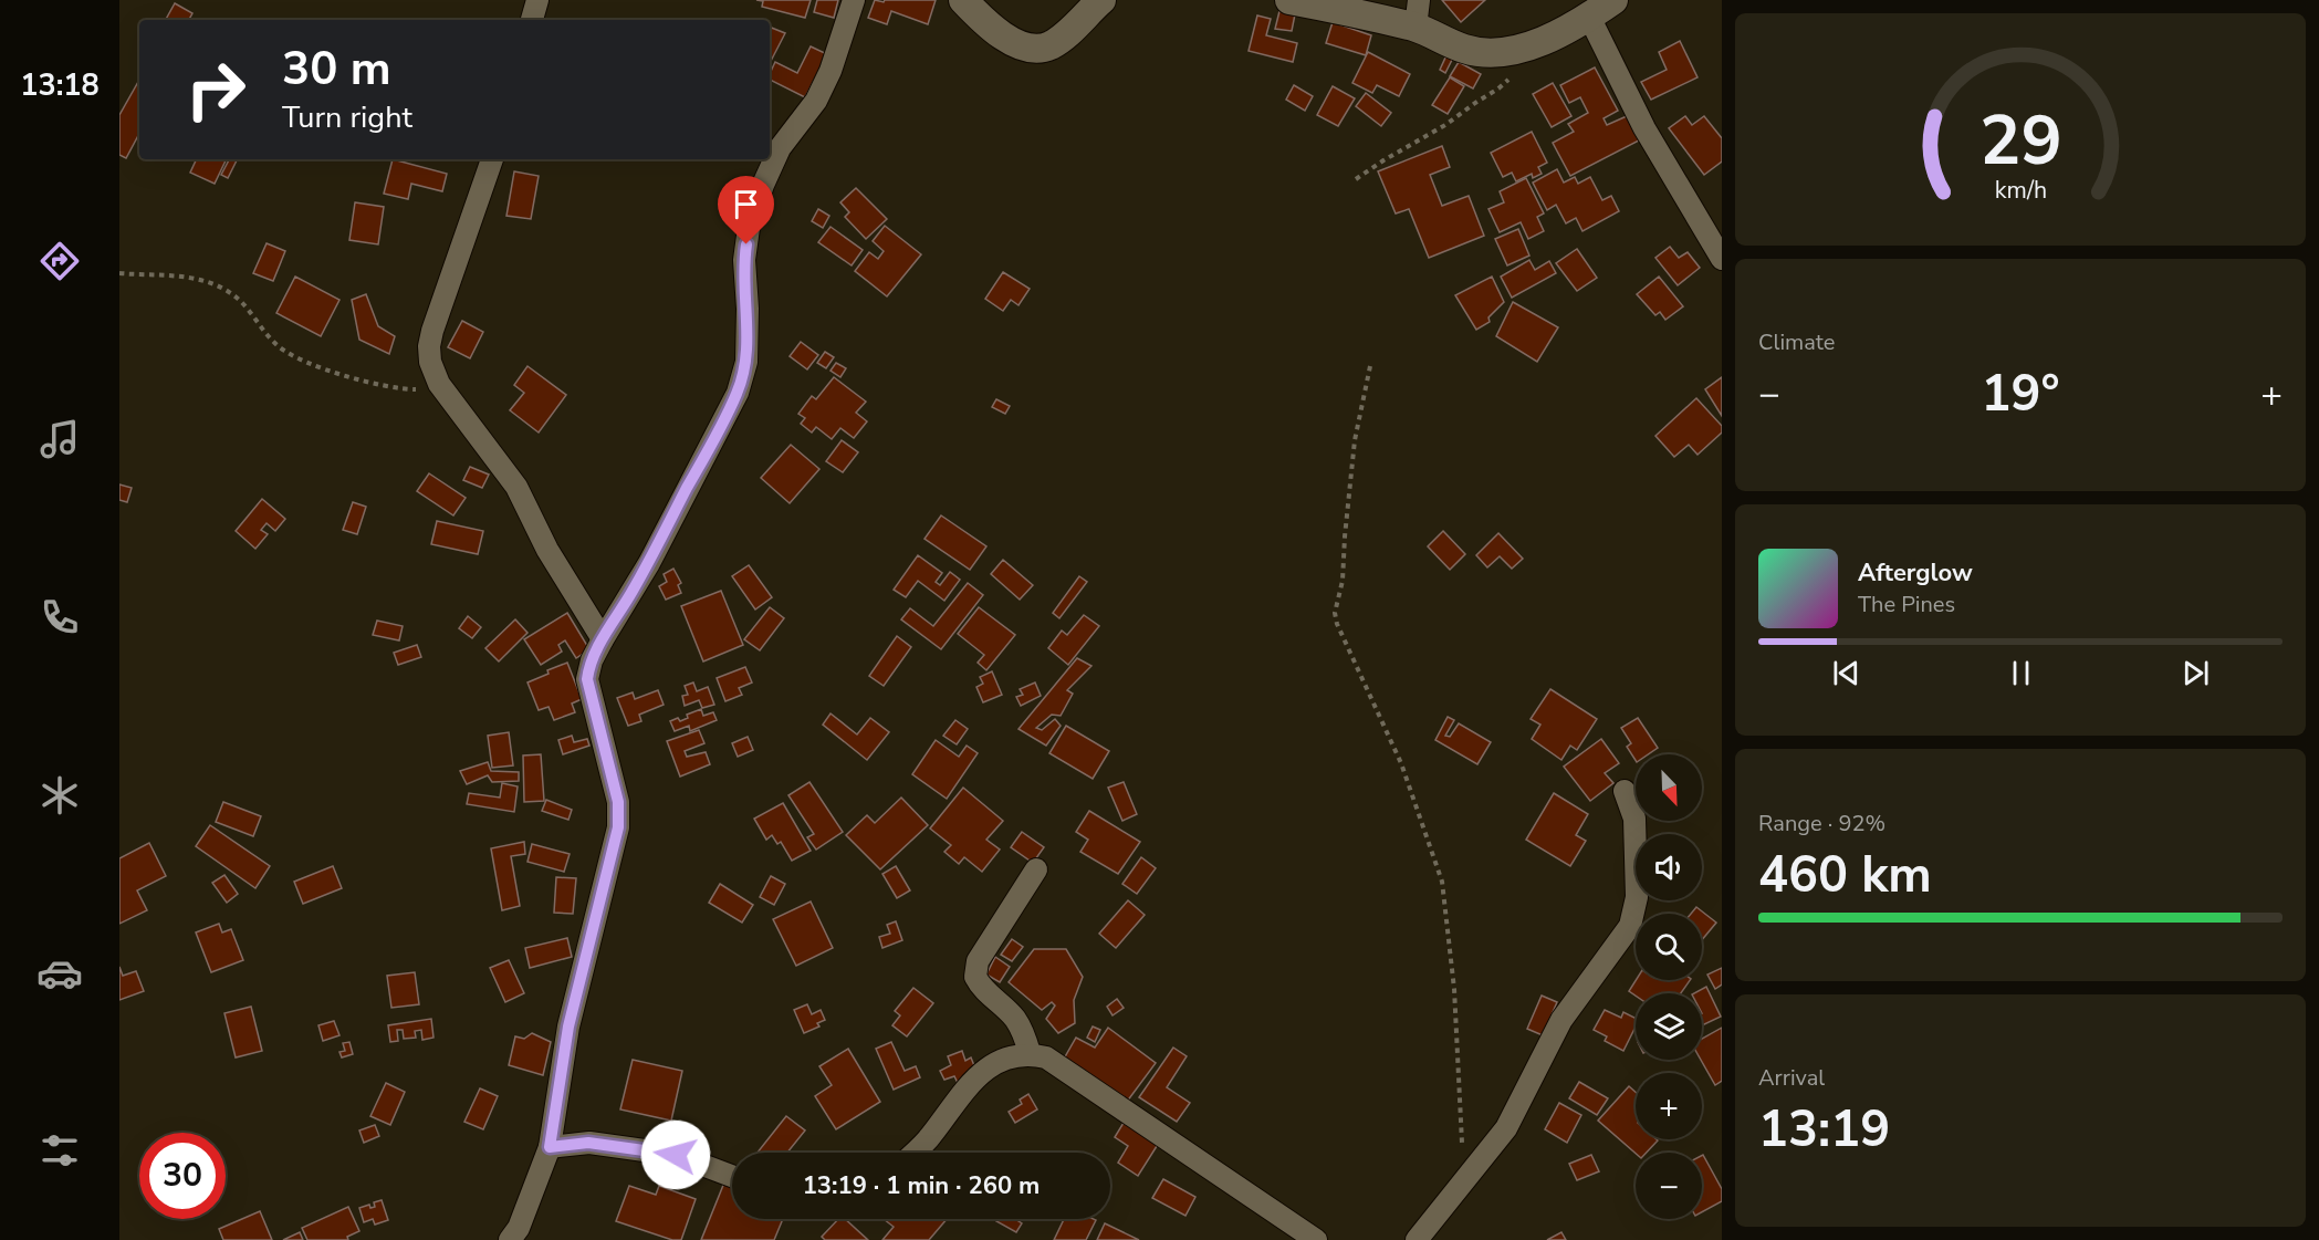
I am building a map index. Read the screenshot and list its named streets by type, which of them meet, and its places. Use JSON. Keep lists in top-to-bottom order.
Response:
{
  "north": "bottom right",
  "page": {
    "tabs": "13:18",
    "turn": ["30 m", "Turn right"],
    "tile": [
      "Climate",
      ["Range · 92%", "460 km"],
      ["Arrival", "13:19"]
    ],
    "heat": ["−", "19°", "+"],
    "song": ["Afterglow", "The Pines"],
    "map_buttons": ["+", "−"],
    "limit": "30",
    "trip": "13:19 · 1 min · 260 m",
    "gauge": ["29", "km/h"]
  }
}
